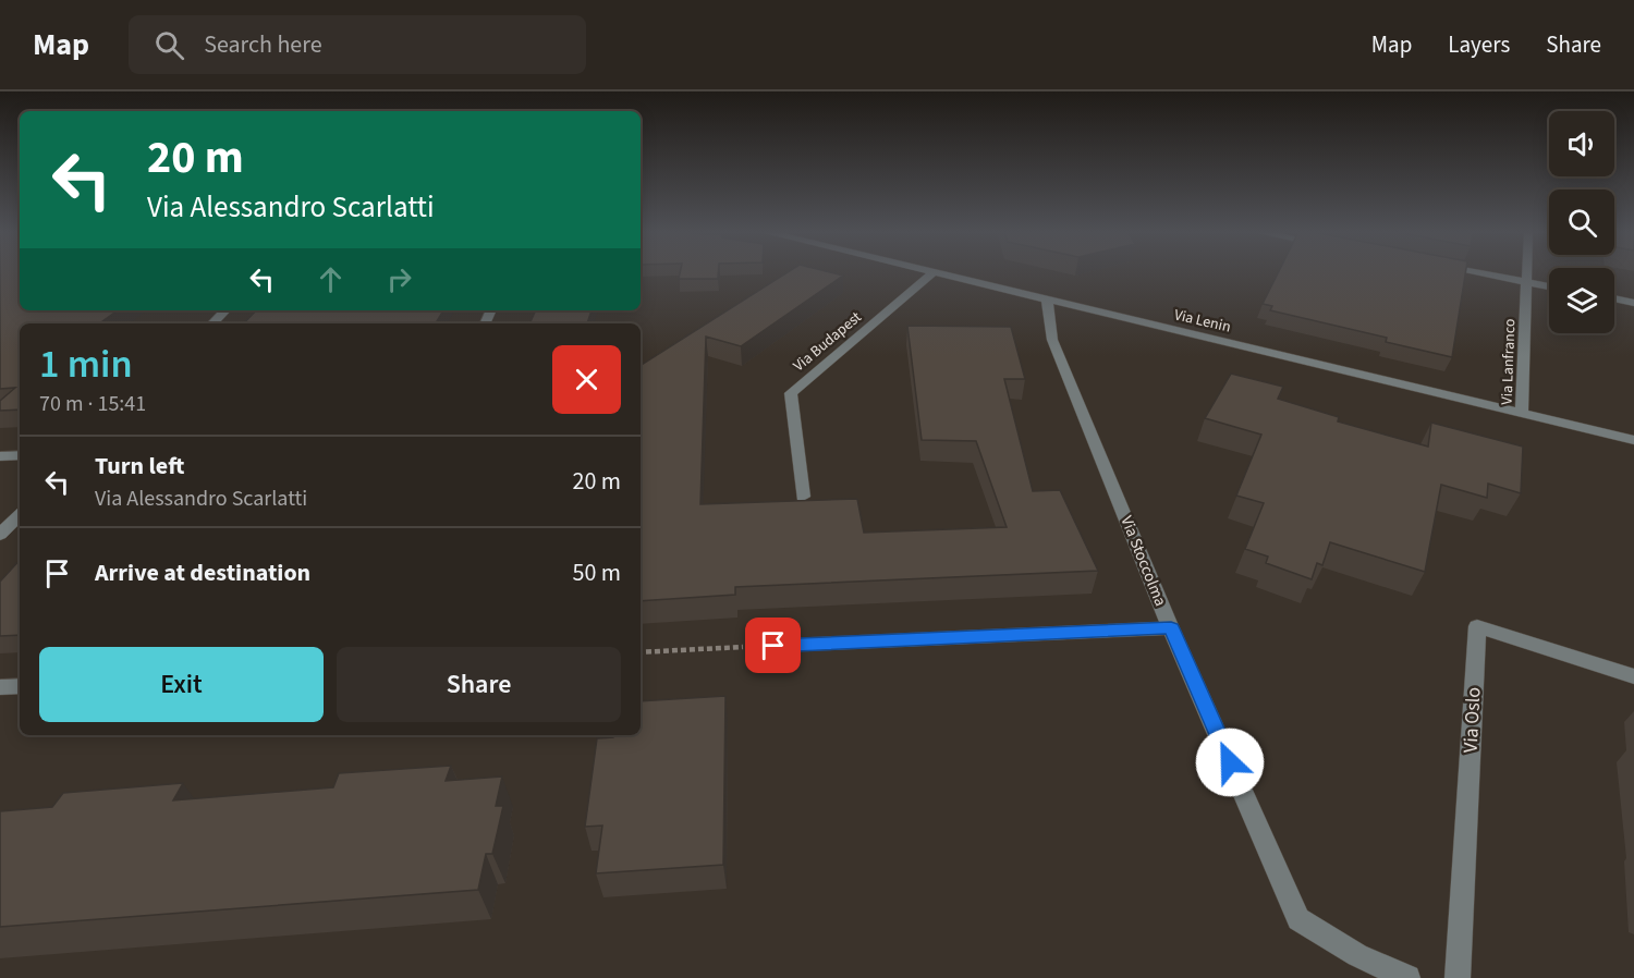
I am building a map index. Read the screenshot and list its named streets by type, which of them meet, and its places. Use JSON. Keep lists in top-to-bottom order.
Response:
{
  "streets": {
    "street": [
      "Via Lenin",
      "Via Budapest",
      "Via Lanfranco",
      "Via Stoccolma",
      "Via Oslo"
    ]
  },
  "crossings": [
    ["Via Lenin", "Via Lanfranco"],
    ["Via Lenin", "Via Stoccolma"]
  ],
  "page": {
    "header": "Map",
    "search": "Search here",
    "nav": ["Map", "Layers", "Share"],
    "turn": ["20 m", "Via Alessandro Scarlatti"],
    "heading": ["1 min", "70 m · 15:41"],
    "list": [
      {
        "name": "Turn left",
        "note": "Via Alessandro Scarlatti",
        "value": "20 m"
      },
      {
        "name": "Arrive at destination",
        "value": "50 m"
      }
    ],
    "buttons": ["Exit", "Share"]
  }
}
